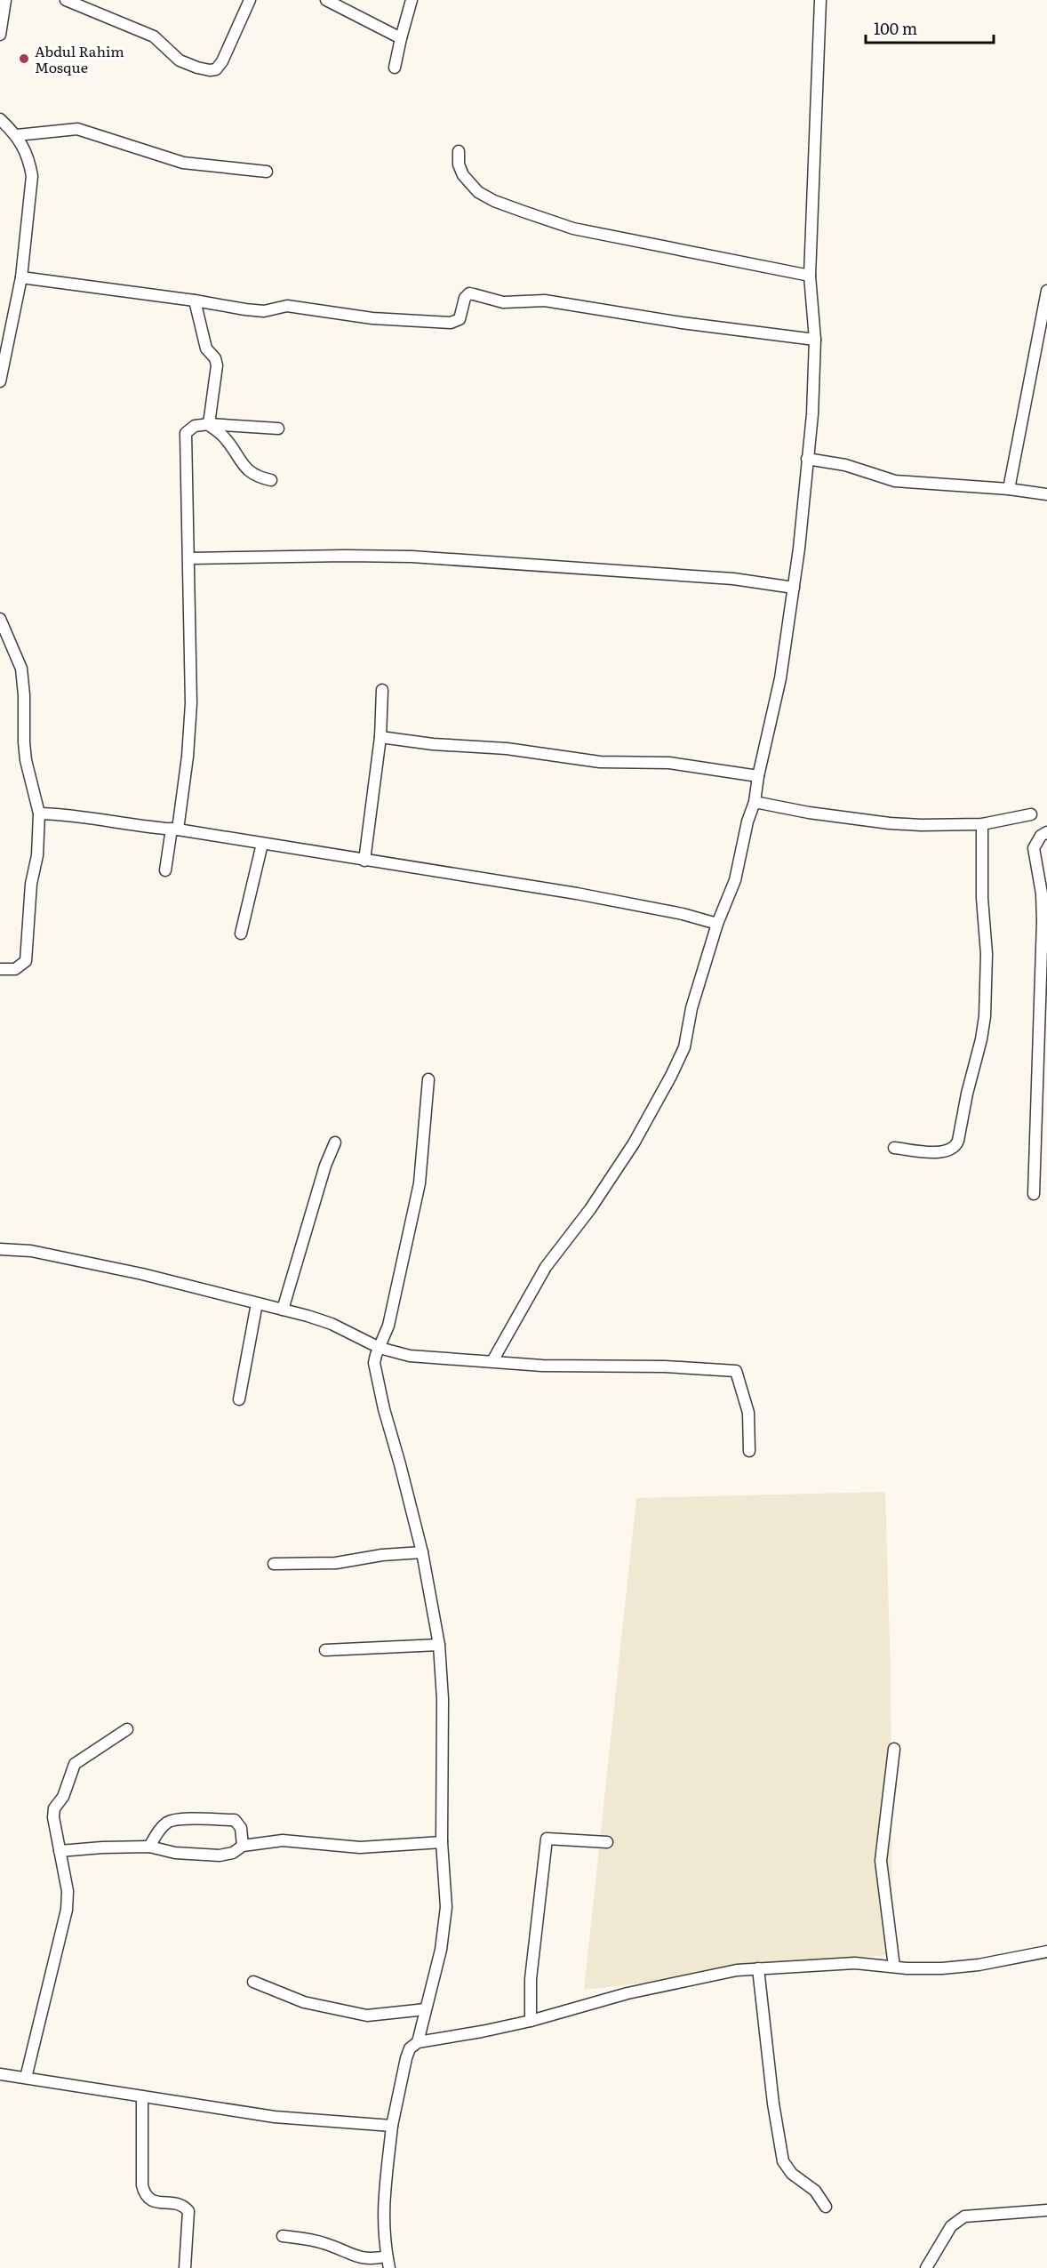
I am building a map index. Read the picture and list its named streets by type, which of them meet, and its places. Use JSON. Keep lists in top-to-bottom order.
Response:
{
  "places": ["Abdul Rahim Mosque"],
  "scale_bar": "100 m"
}
